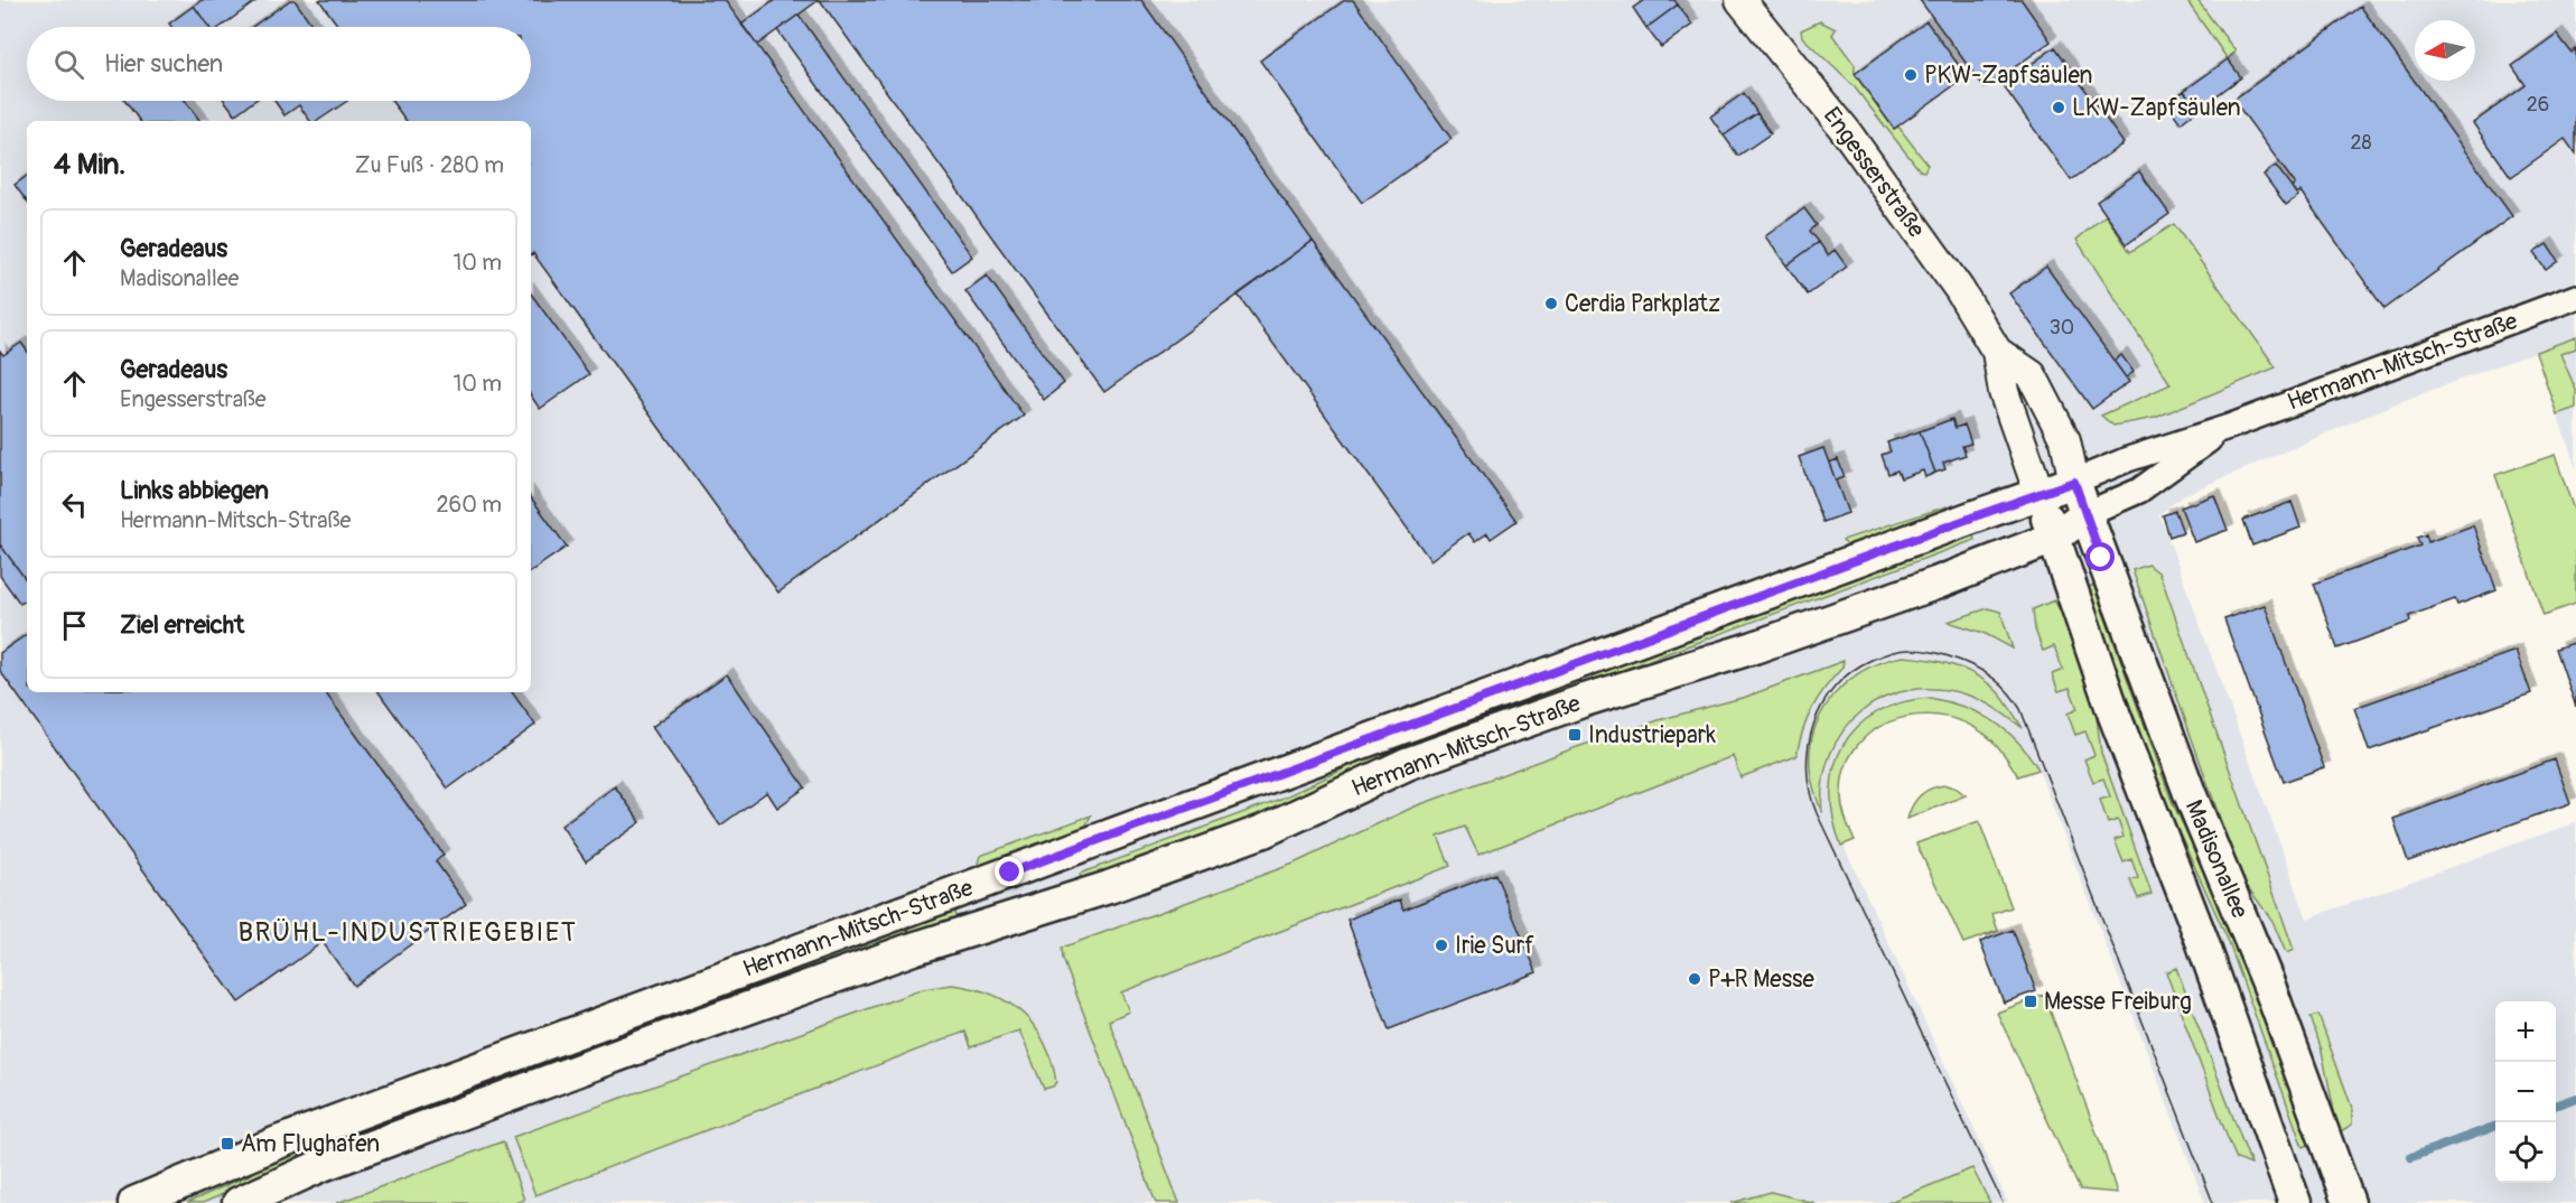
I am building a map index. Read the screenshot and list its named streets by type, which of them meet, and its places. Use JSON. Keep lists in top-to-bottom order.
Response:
{
  "streets": {
    "main road": ["Engesserstraße", "Hermann-Mitsch-Straße", "Madisonallee"]
  },
  "crossings": [
    ["Engesserstraße", "Hermann-Mitsch-Straße"],
    ["Engesserstraße", "Madisonallee"],
    ["Hermann-Mitsch-Straße", "Madisonallee"]
  ],
  "districts": ["BRÜHL-INDUSTRIEGEBIET"],
  "places": {
    "other": [
      "PKW-Zapfsäulen",
      "LKW-Zapfsäulen",
      "Cerdia Parkplatz",
      "Irie Surf",
      "P+R Messe"
    ],
    "transit": ["Industriepark", "Messe Freiburg", "Am Flughafen"]
  },
  "house_numbers": ["26", "28", "30"],
  "north": "left",
  "page": {
    "search": "Hier suchen",
    "heading": ["4 Min.", "Zu Fuß · 280 m"],
    "list": [
      ["Geradeaus", "Madisonallee", "10 m"],
      ["Geradeaus", "Engesserstraße", "10 m"],
      ["Links abbiegen", "Hermann-Mitsch-Straße", "260 m"],
      "Ziel erreicht"
    ],
    "map_buttons": ["+", "−"]
  }
}
